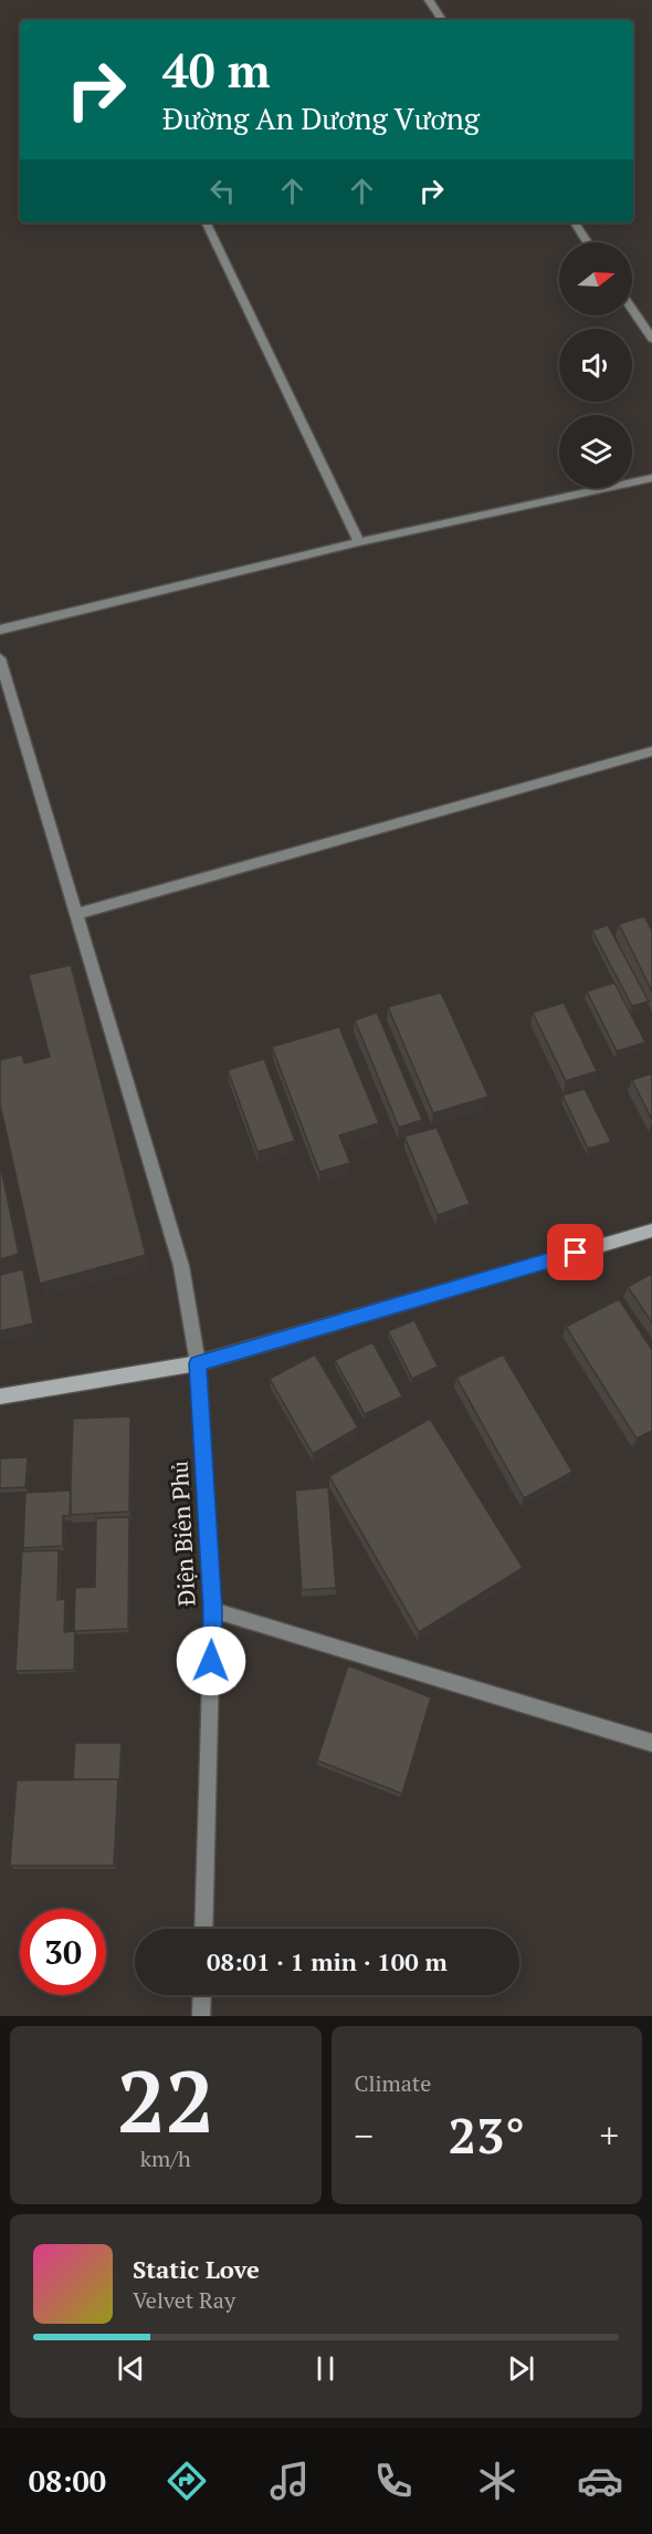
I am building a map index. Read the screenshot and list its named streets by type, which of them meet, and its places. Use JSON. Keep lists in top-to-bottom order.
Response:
{
  "streets": {
    "street": ["Điện Biên Phủ"]
  },
  "north": "right",
  "page": {
    "turn": ["40 m", "Đường An Dương Vương"],
    "limit": "30",
    "trip": "08:01 · 1 min · 100 m",
    "tile": [
      ["22", "km/h"],
      "Climate"
    ],
    "heat": ["−", "23°", "+"],
    "song": ["Static Love", "Velvet Ray"],
    "tabs": "08:00"
  }
}
